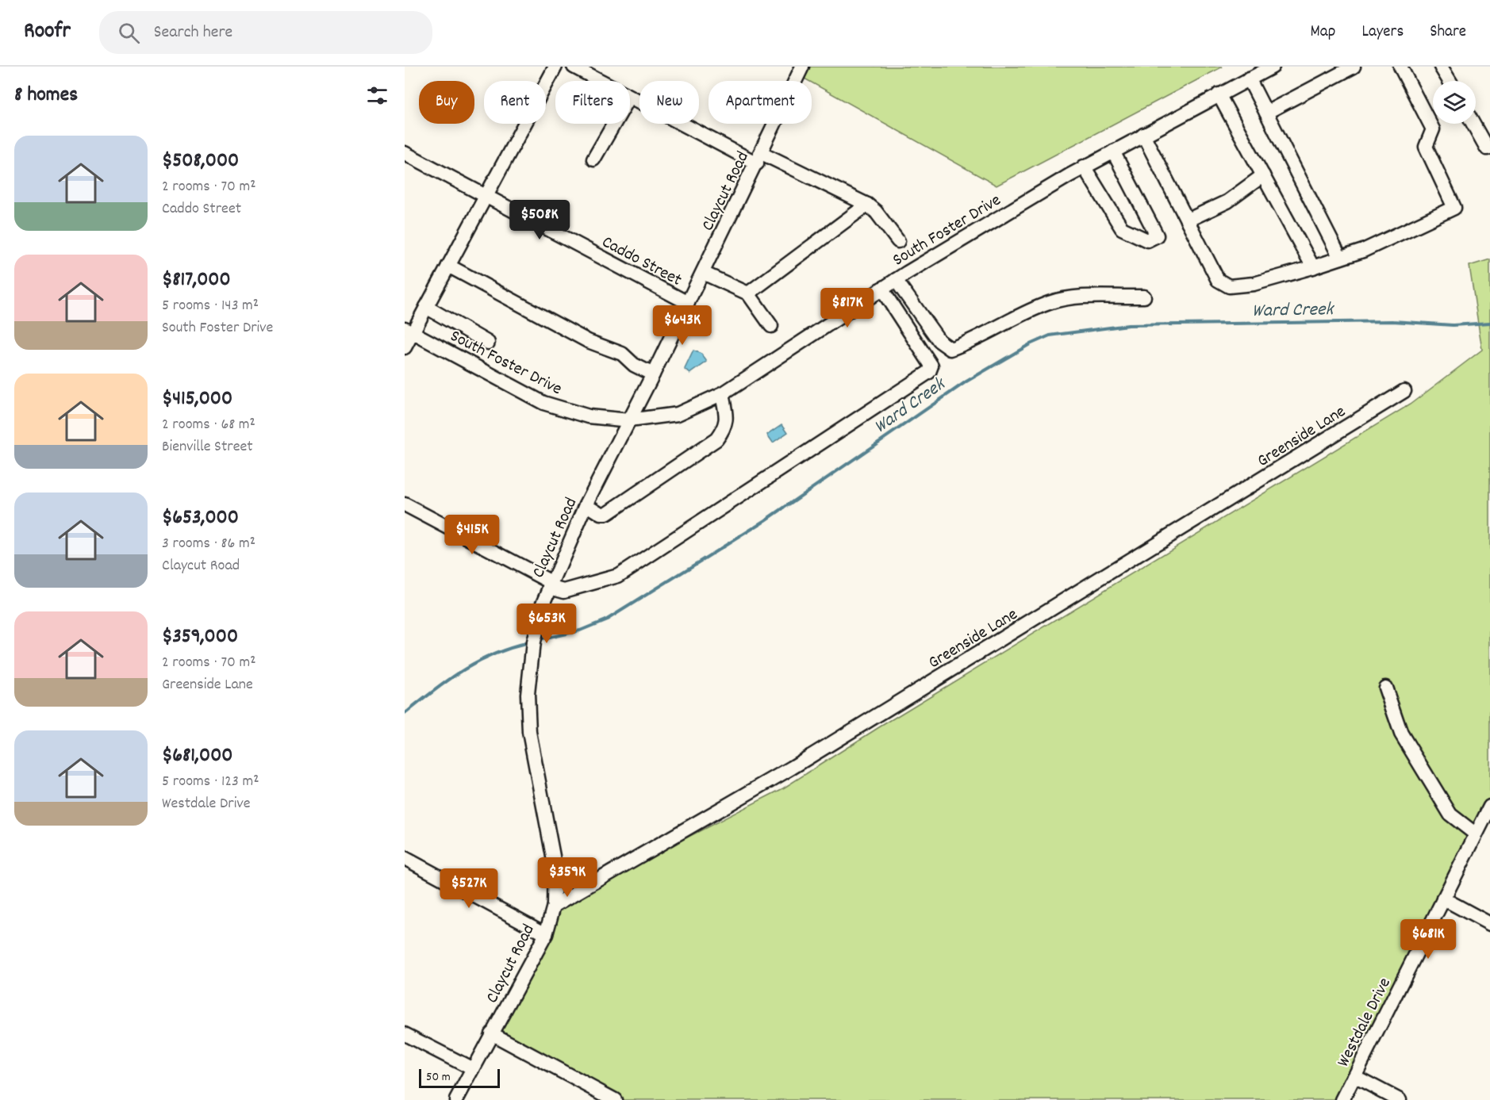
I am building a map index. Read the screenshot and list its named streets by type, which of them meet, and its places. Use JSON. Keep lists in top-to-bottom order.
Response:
{
  "streets": {
    "street": [
      "Claycut Road",
      "South Foster Drive",
      "Caddo Street",
      "Greenside Lane",
      "Westdale Drive"
    ]
  },
  "crossings": [
    ["Claycut Road", "South Foster Drive"],
    ["Claycut Road", "Caddo Street"],
    ["Claycut Road", "Greenside Lane"]
  ],
  "water": ["Ward Creek"],
  "scale_bar": "50 m",
  "page": {
    "header": "Roofr",
    "search": "Search here",
    "nav": ["Map", "Layers", "Share"],
    "heading": "8 homes",
    "chip": [
      "Buy",
      "Rent",
      "Filters",
      "New",
      "Apartment"
    ],
    "list": [
      {
        "name": "$508,000",
        "note": "2 rooms · 70 m² · Caddo Street"
      },
      {
        "name": "$817,000",
        "note": "5 rooms · 143 m² · South Foster Drive"
      },
      {
        "name": "$415,000",
        "note": "2 rooms · 68 m² · Bienville Street"
      },
      {
        "name": "$653,000",
        "note": "3 rooms · 86 m² · Claycut Road"
      },
      {
        "name": "$359,000",
        "note": "2 rooms · 70 m² · Greenside Lane"
      },
      {
        "name": "$681,000",
        "note": "5 rooms · 123 m² · Westdale Drive"
      }
    ],
    "price": [
      "$508K",
      "$817K",
      "$643K",
      "$415K",
      "$653K",
      "$359K",
      "$527K",
      "$681K"
    ],
    "scale": "50 m"
  }
}
